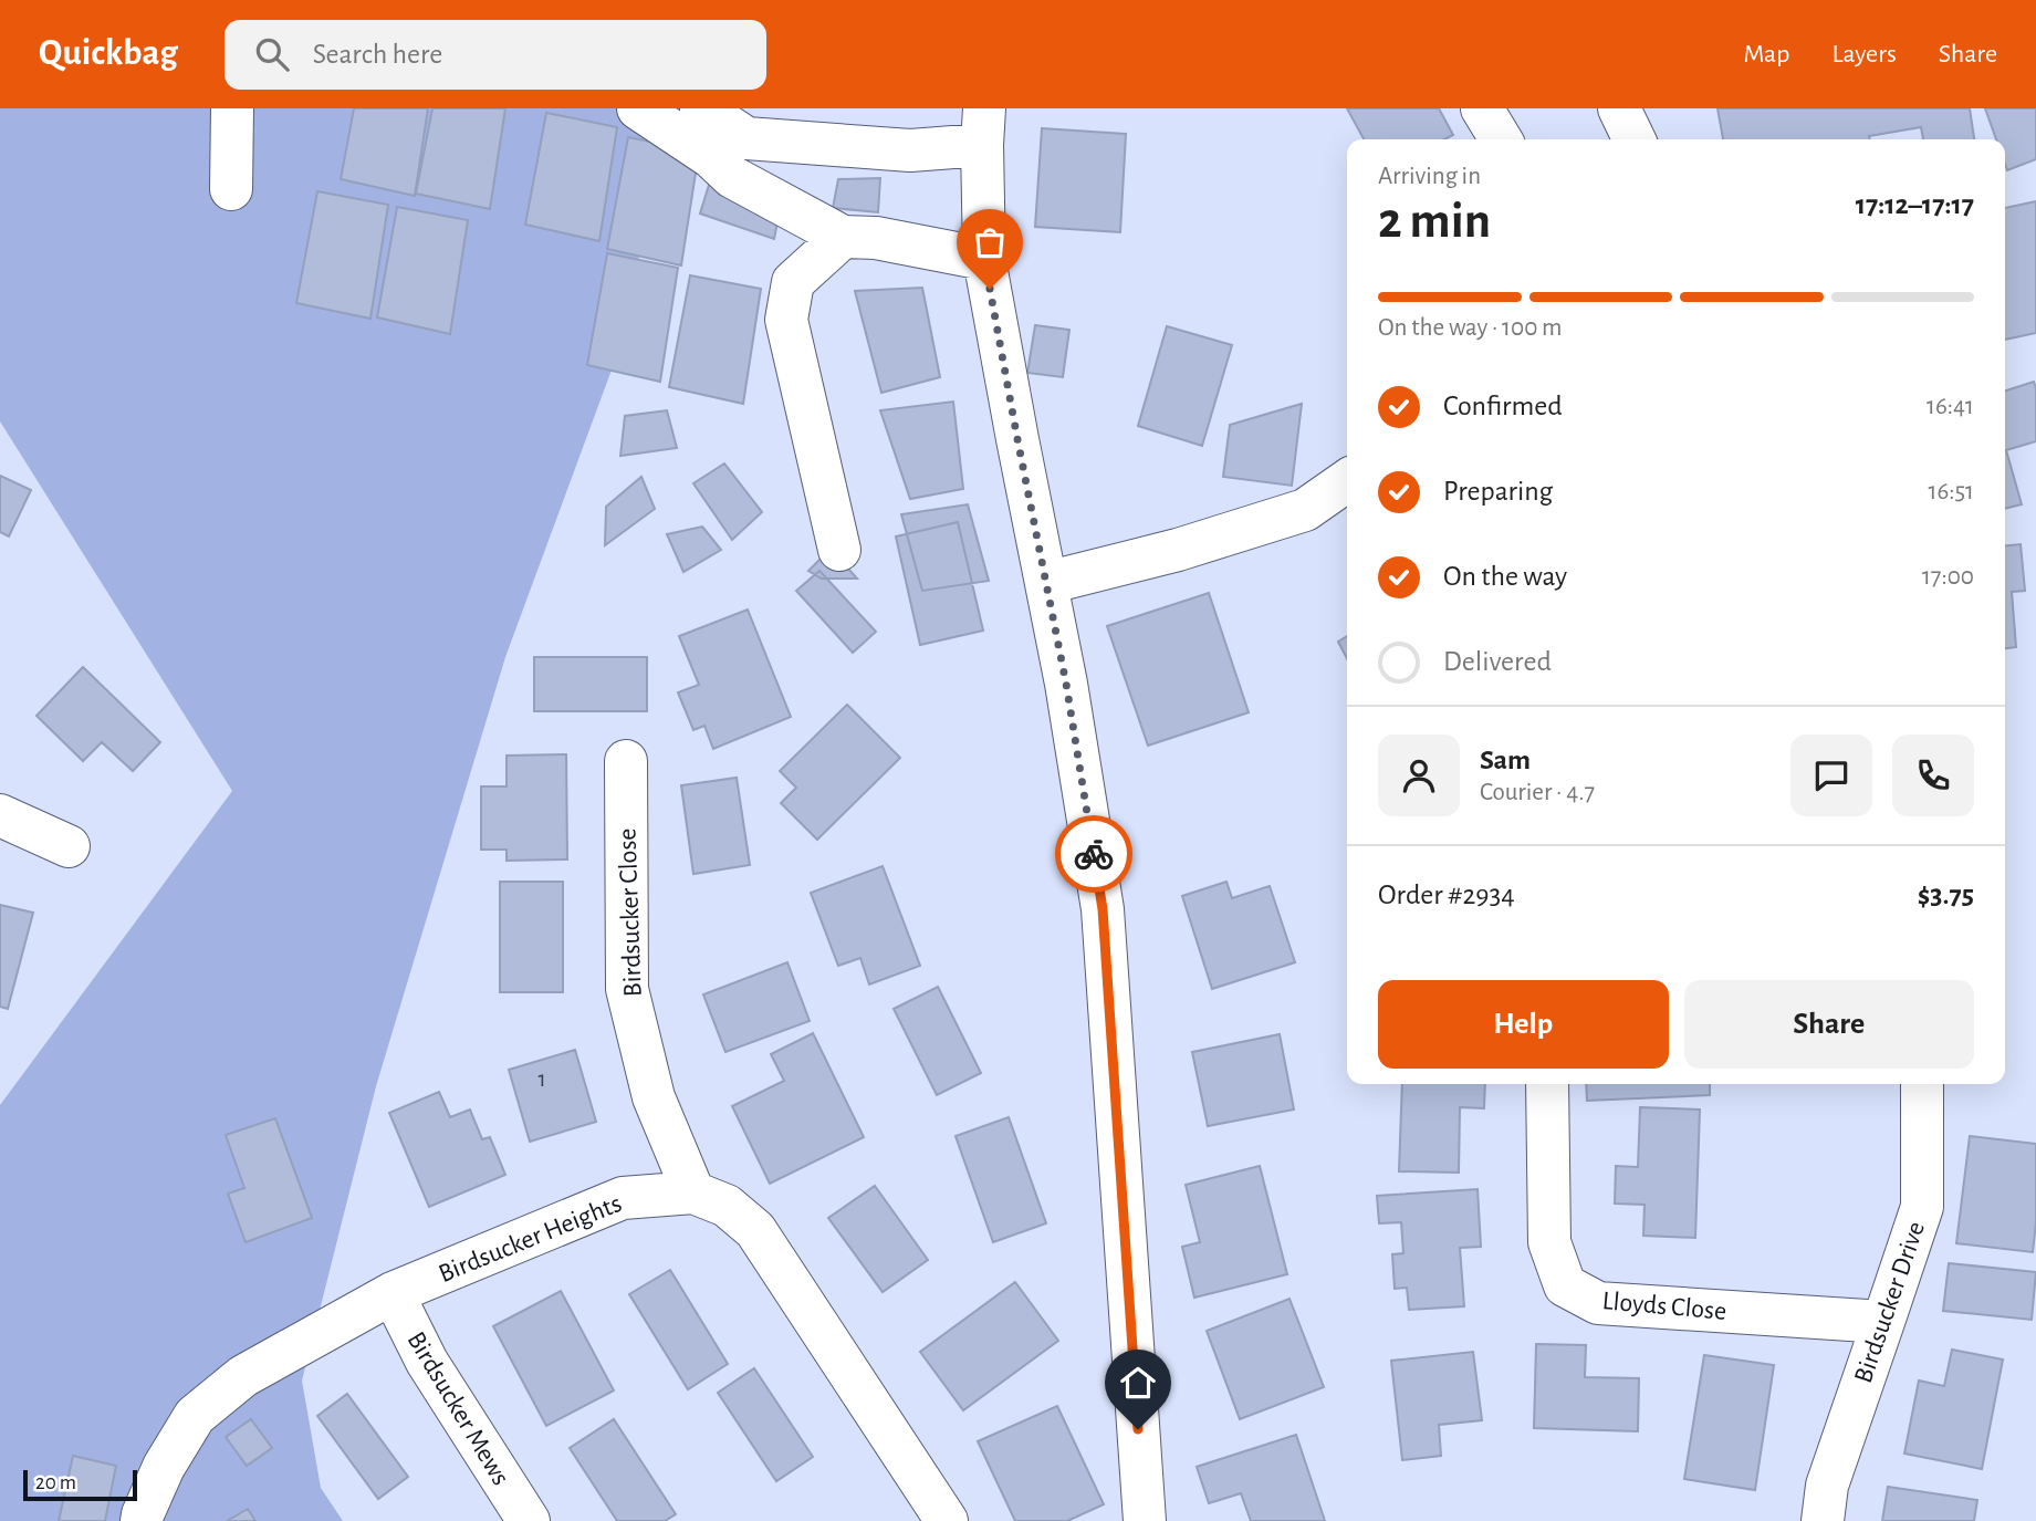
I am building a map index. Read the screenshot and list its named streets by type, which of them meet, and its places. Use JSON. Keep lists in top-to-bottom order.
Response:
{
  "streets": {
    "street": [
      "Birdsucker Close",
      "Birdsucker Heights",
      "Birdsucker Drive",
      "Lloyds Close",
      "Birdsucker Mews"
    ]
  },
  "crossings": [
    ["Birdsucker Close", "Birdsucker Heights"],
    ["Birdsucker Heights", "Birdsucker Mews"],
    ["Birdsucker Drive", "Lloyds Close"]
  ],
  "house_numbers": ["1"],
  "scale_bar": "20 m",
  "page": {
    "header": "Quickbag",
    "search": "Search here",
    "nav": ["Map", "Layers", "Share"],
    "heading": ["2 min", "Arriving in", "17:12–17:17"],
    "panel": [
      "Sam",
      "Courier · 4.7",
      "Order #2934",
      "$3.75"
    ],
    "bar": "On the way · 100 m",
    "list": [
      ["Confirmed", "16:41"],
      ["Preparing", "16:51"],
      ["On the way", "17:00"],
      "Delivered"
    ],
    "buttons": ["Help", "Share"],
    "scale": "20 m"
  }
}
